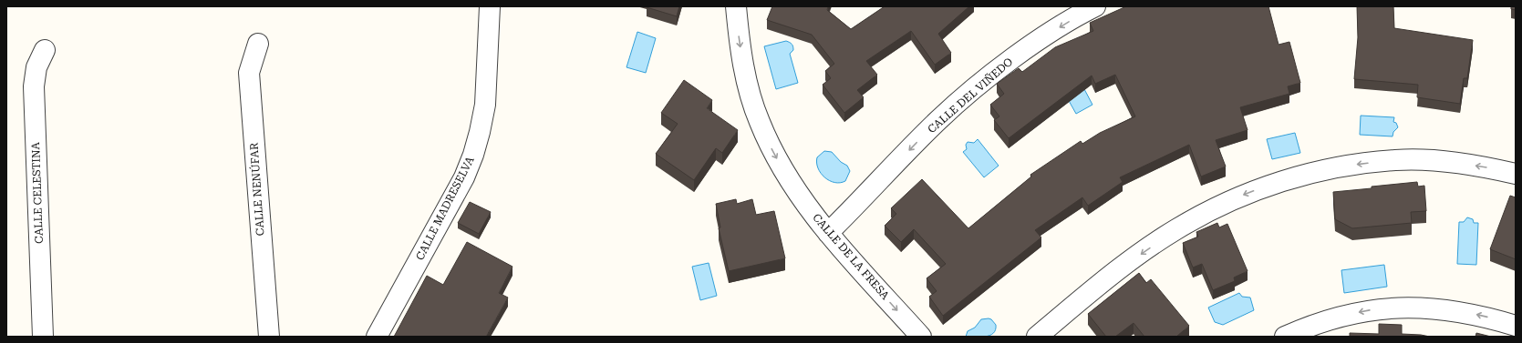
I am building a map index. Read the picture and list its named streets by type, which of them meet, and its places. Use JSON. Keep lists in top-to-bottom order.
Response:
{
  "streets": {
    "street": [
      "CALLE DEL VIÑEDO",
      "CALLE NENÚFAR",
      "CALLE CELESTINA",
      "CALLE MADRESELVA",
      "CALLE DE LA FRESA"
    ]
  },
  "crossings": [
    ["CALLE DEL VIÑEDO", "CALLE DE LA FRESA"]
  ],
  "one_way": ["CALLE DEL VIÑEDO", "CALLE DE LA FRESA"]
}
